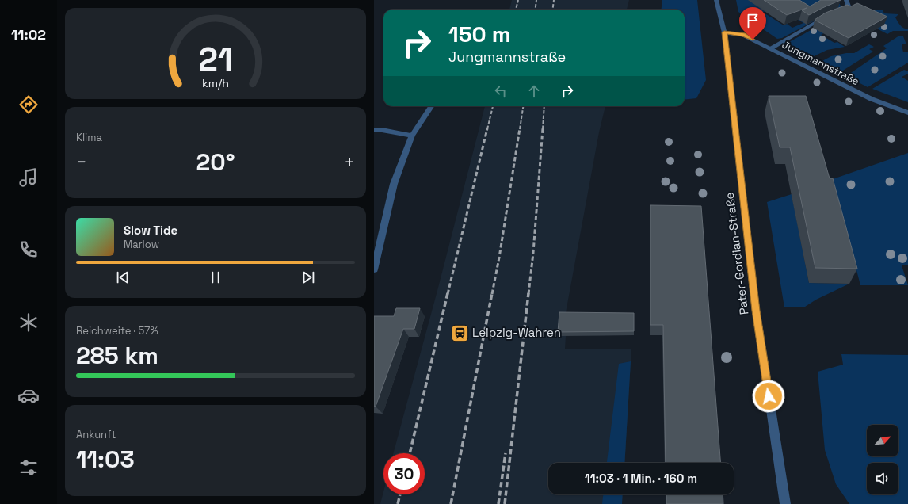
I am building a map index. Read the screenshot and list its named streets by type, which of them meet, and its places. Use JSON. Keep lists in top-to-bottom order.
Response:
{
  "streets": {
    "street": ["Jungmannstraße", "Pater-Gordian-Straße"]
  },
  "crossings": [
    ["Jungmannstraße", "Pater-Gordian-Straße"]
  ],
  "places": {
    "station": ["Leipzig-Wahren"]
  },
  "north": "top right",
  "page": {
    "tabs": "11:02",
    "turn": ["150 m", "Jungmannstraße"],
    "tile": [
      "Klima",
      ["Reichweite · 57%", "285 km"],
      ["Ankunft", "11:03"]
    ],
    "heat": ["−", "20°", "+"],
    "song": ["Slow Tide", "Marlow"],
    "limit": "30",
    "trip": "11:03 · 1 Min. · 160 m",
    "gauge": ["21", "km/h"]
  }
}
